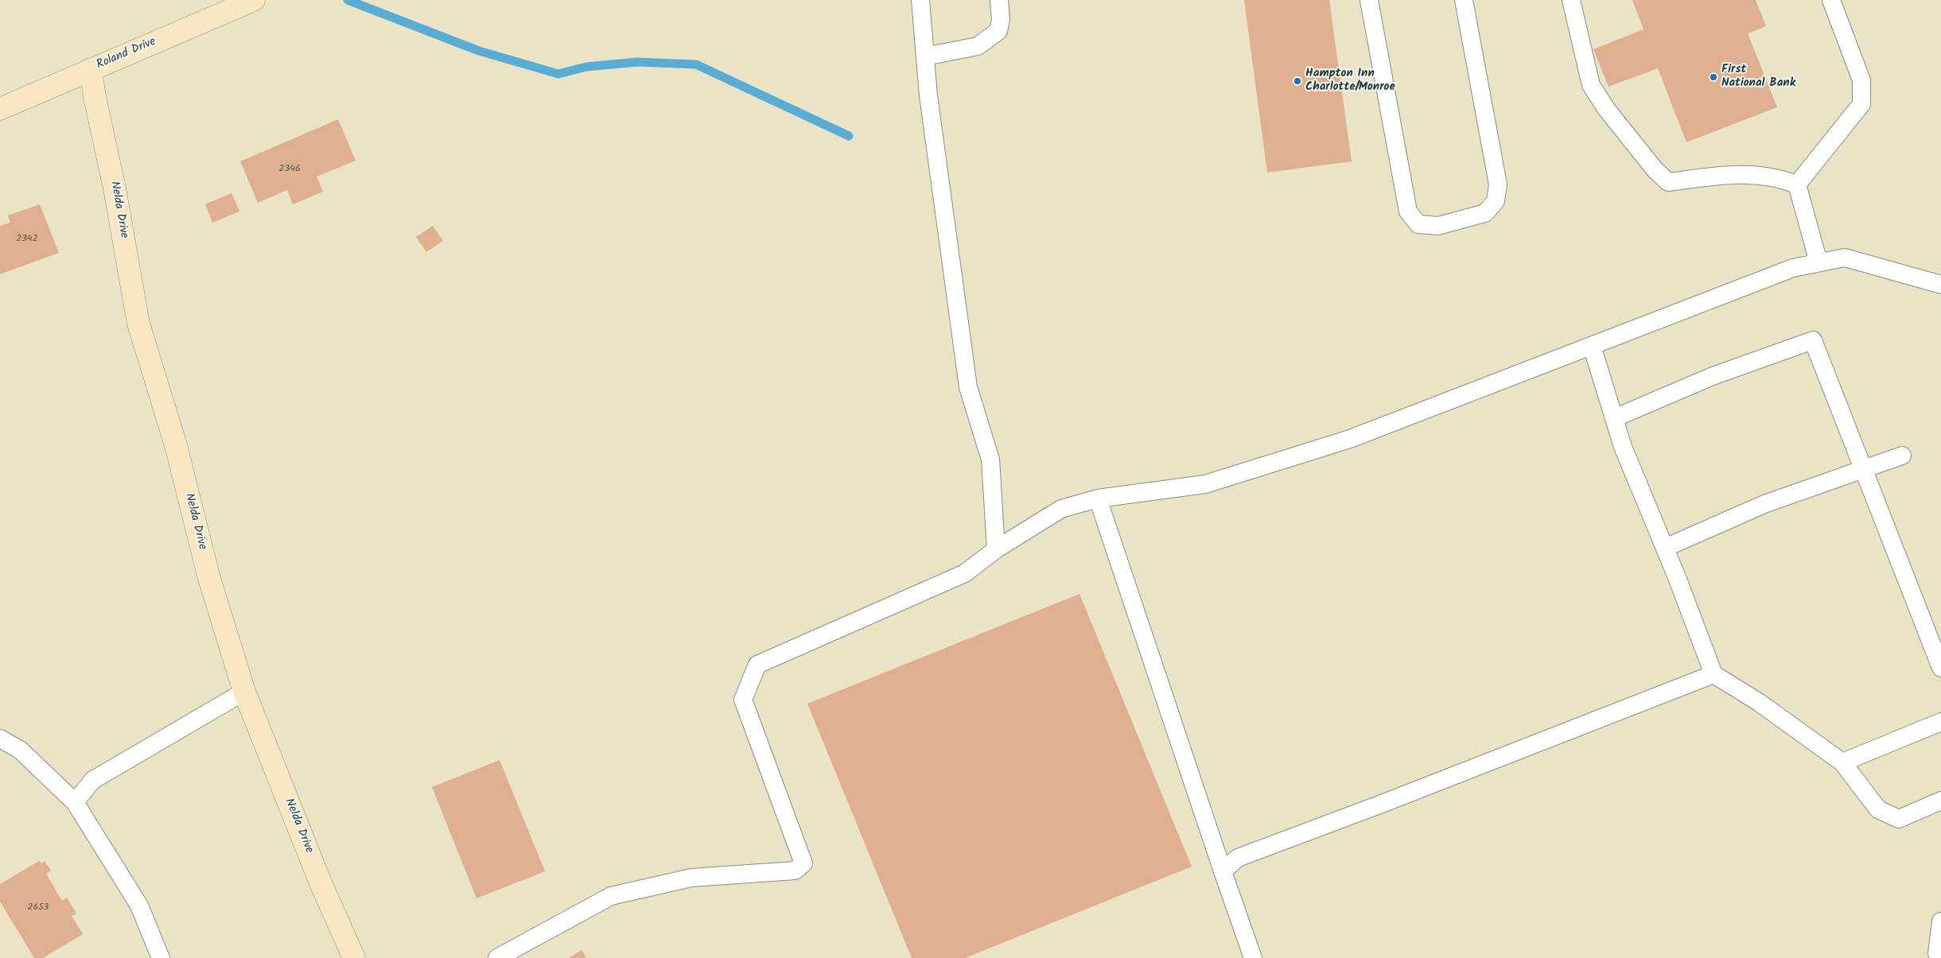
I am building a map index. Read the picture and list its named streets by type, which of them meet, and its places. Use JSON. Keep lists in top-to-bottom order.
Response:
{
  "streets": {
    "street": ["Roland Drive", "Nelda Drive"]
  },
  "crossings": [
    ["Roland Drive", "Nelda Drive"]
  ],
  "places": ["First National Bank", "Hampton Inn Charlotte/Monroe"],
  "house_numbers": ["2346", "2342", "2653"]
}
